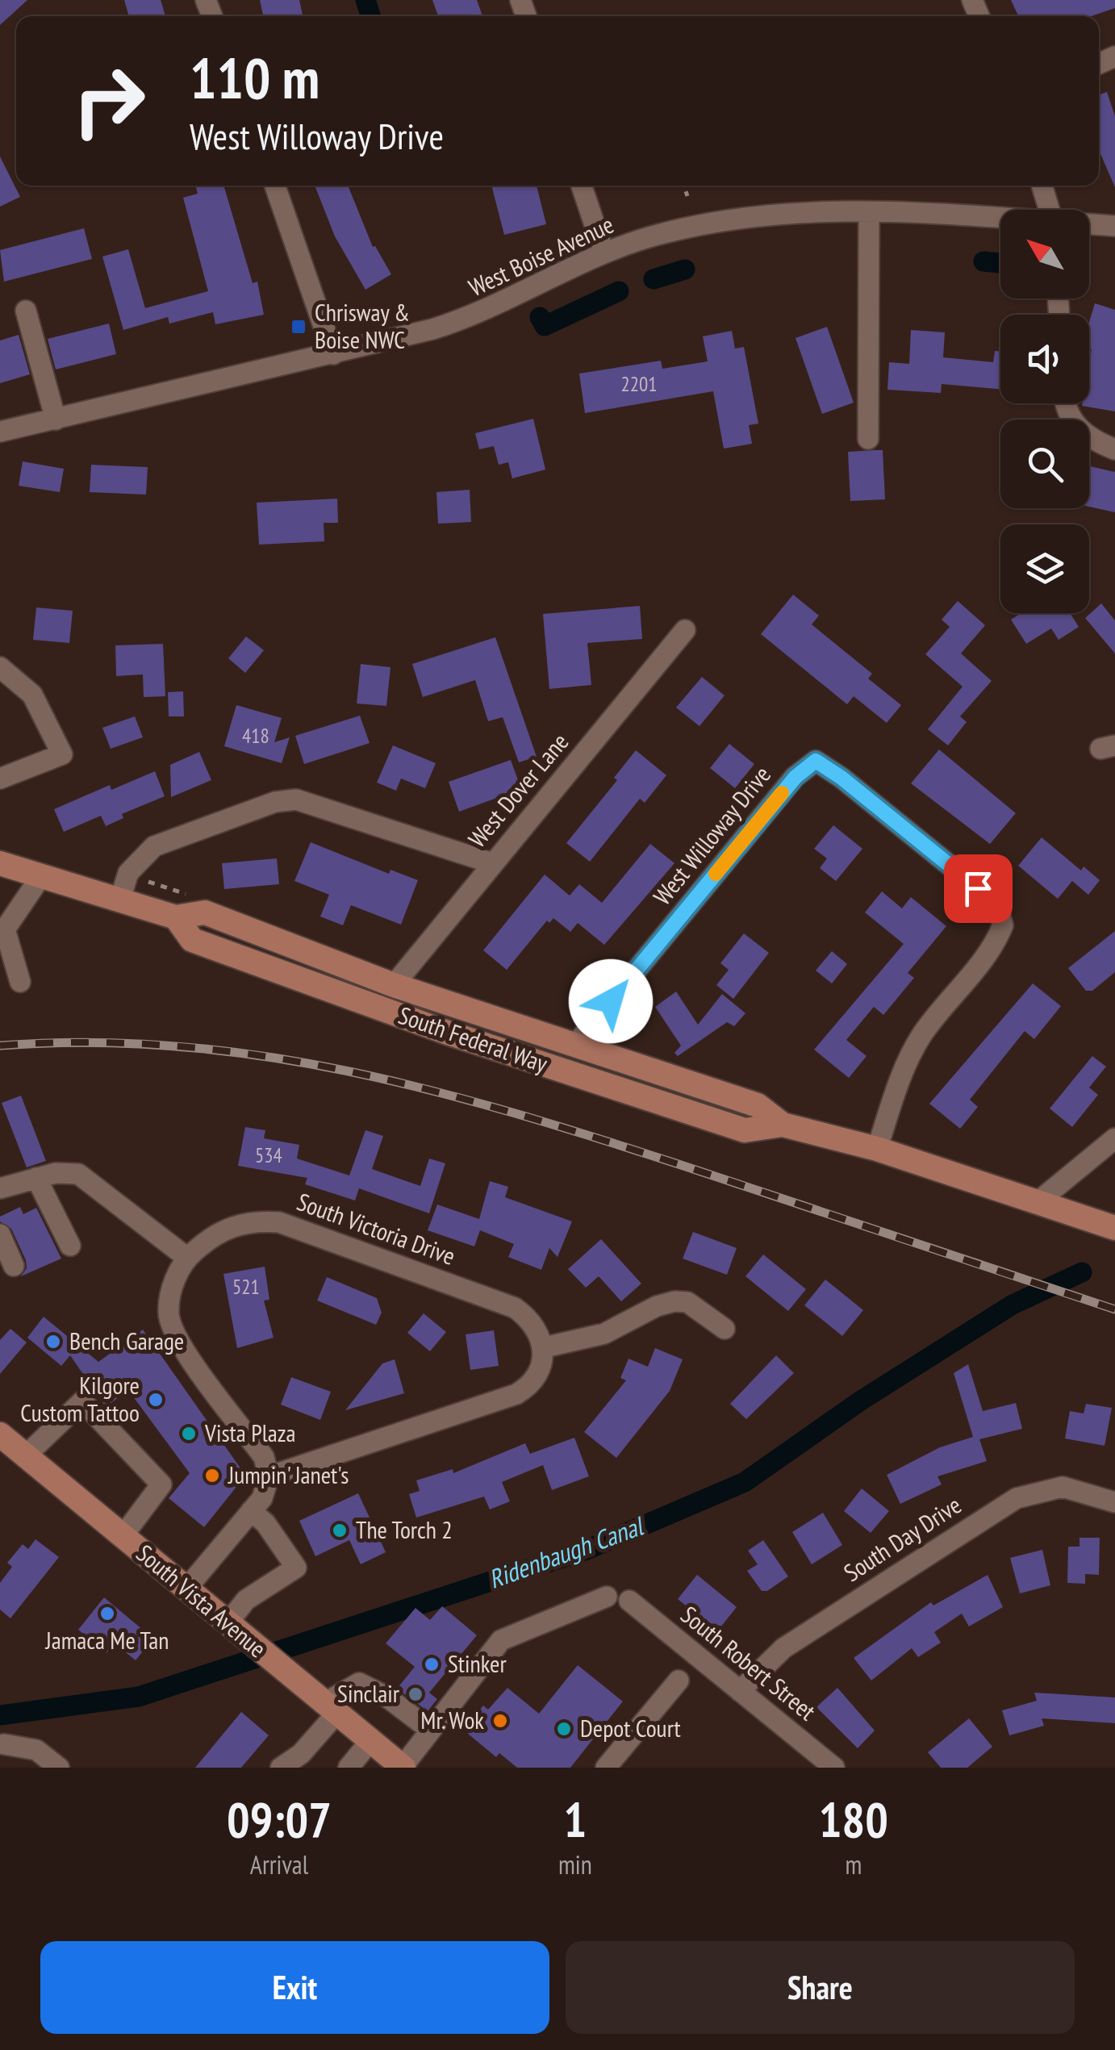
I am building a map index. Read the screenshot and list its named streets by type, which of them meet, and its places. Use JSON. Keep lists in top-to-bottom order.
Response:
{
  "streets": {
    "main road": ["South Federal Way", "South Vista Avenue"],
    "street": [
      "West Boise Avenue",
      "West Dover Lane",
      "West Willoway Drive",
      "South Victoria Drive",
      "South Day Drive",
      "South Robert Street"
    ]
  },
  "crossings": [
    ["West Dover Lane", "South Federal Way"],
    ["West Willoway Drive", "South Federal Way"],
    ["South Day Drive", "South Robert Street"]
  ],
  "water": ["Ridenbaugh Canal"],
  "places": {
    "transit": ["Chrisway & Boise NWC"],
    "other": [
      "Bench Garage",
      "Kilgore Custom Tattoo",
      "Vista Plaza",
      "Jumpin' Janet's",
      "The Torch 2",
      "Jamaca Me Tan",
      "Stinker",
      "Sinclair",
      "Mr. Wok",
      "Depot Court"
    ]
  },
  "house_numbers": [
    "2201",
    "418",
    "534",
    "521"
  ],
  "north": "top left",
  "page": {
    "turn": ["110 m", "West Willoway Drive"],
    "eta": [
      "09:07",
      "Arrival",
      "1",
      "min",
      "180",
      "m"
    ],
    "buttons": ["Exit", "Share"]
  }
}
